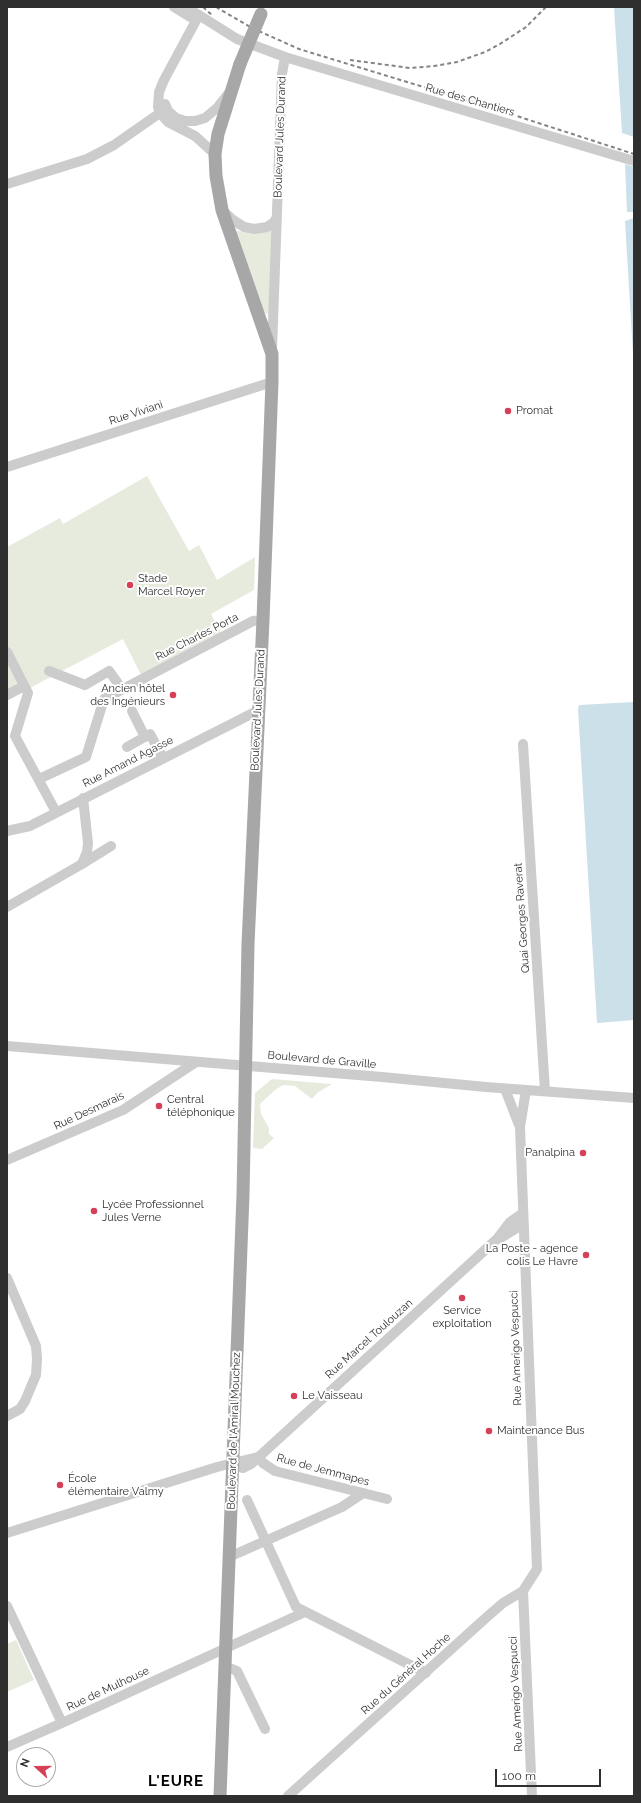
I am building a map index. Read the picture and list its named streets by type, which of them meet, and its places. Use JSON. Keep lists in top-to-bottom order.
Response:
{
  "streets": {
    "main road": ["Boulevard Jules Durand", "Boulevard de l'Amiral Mouchez"],
    "street": [
      "Rue des Chantiers",
      "Rue Viviani",
      "Rue Charles Porta",
      "Rue Amand Agasse",
      "Quai Georges Raverat",
      "Boulevard de Graville",
      "Rue Desmarais",
      "Rue Marcel Toulouzan",
      "Rue Amerigo Vespucci",
      "Rue de Jemmapes",
      "Rue du Général Hoche",
      "Rue de Mulhouse"
    ]
  },
  "crossings": [
    ["Rue des Chantiers", "Boulevard Jules Durand"],
    ["Boulevard Jules Durand", "Rue Viviani"],
    ["Boulevard Jules Durand", "Rue Charles Porta"],
    ["Boulevard Jules Durand", "Rue Amand Agasse"],
    ["Boulevard Jules Durand", "Boulevard de Graville"],
    ["Boulevard Jules Durand", "Boulevard de l'Amiral Mouchez"],
    ["Quai Georges Raverat", "Boulevard de Graville"],
    ["Boulevard de Graville", "Rue Desmarais"],
    ["Boulevard de Graville", "Rue Amerigo Vespucci"],
    ["Boulevard de Graville", "Boulevard de l'Amiral Mouchez"],
    ["Rue Marcel Toulouzan", "Rue Amerigo Vespucci"],
    ["Rue Marcel Toulouzan", "Boulevard de l'Amiral Mouchez"],
    ["Rue Marcel Toulouzan", "Rue de Jemmapes"],
    ["Rue Amerigo Vespucci", "Rue du Général Hoche"],
    ["Boulevard de l'Amiral Mouchez", "Rue de Mulhouse"]
  ],
  "districts": ["L'EURE"],
  "places": [
    "Promat",
    "Stade Marcel Royer",
    "Ancien hôtel des Ingénieurs",
    "Central téléphonique",
    "Panalpina",
    "Lycée Professionnel Jules Verne",
    "La Poste - agence colis Le Havre",
    "Service exploitation",
    "Le Vaisseau",
    "Maintenance Bus",
    "École élémentaire Valmy"
  ],
  "scale_bar": "100 m",
  "north": "left"
}
